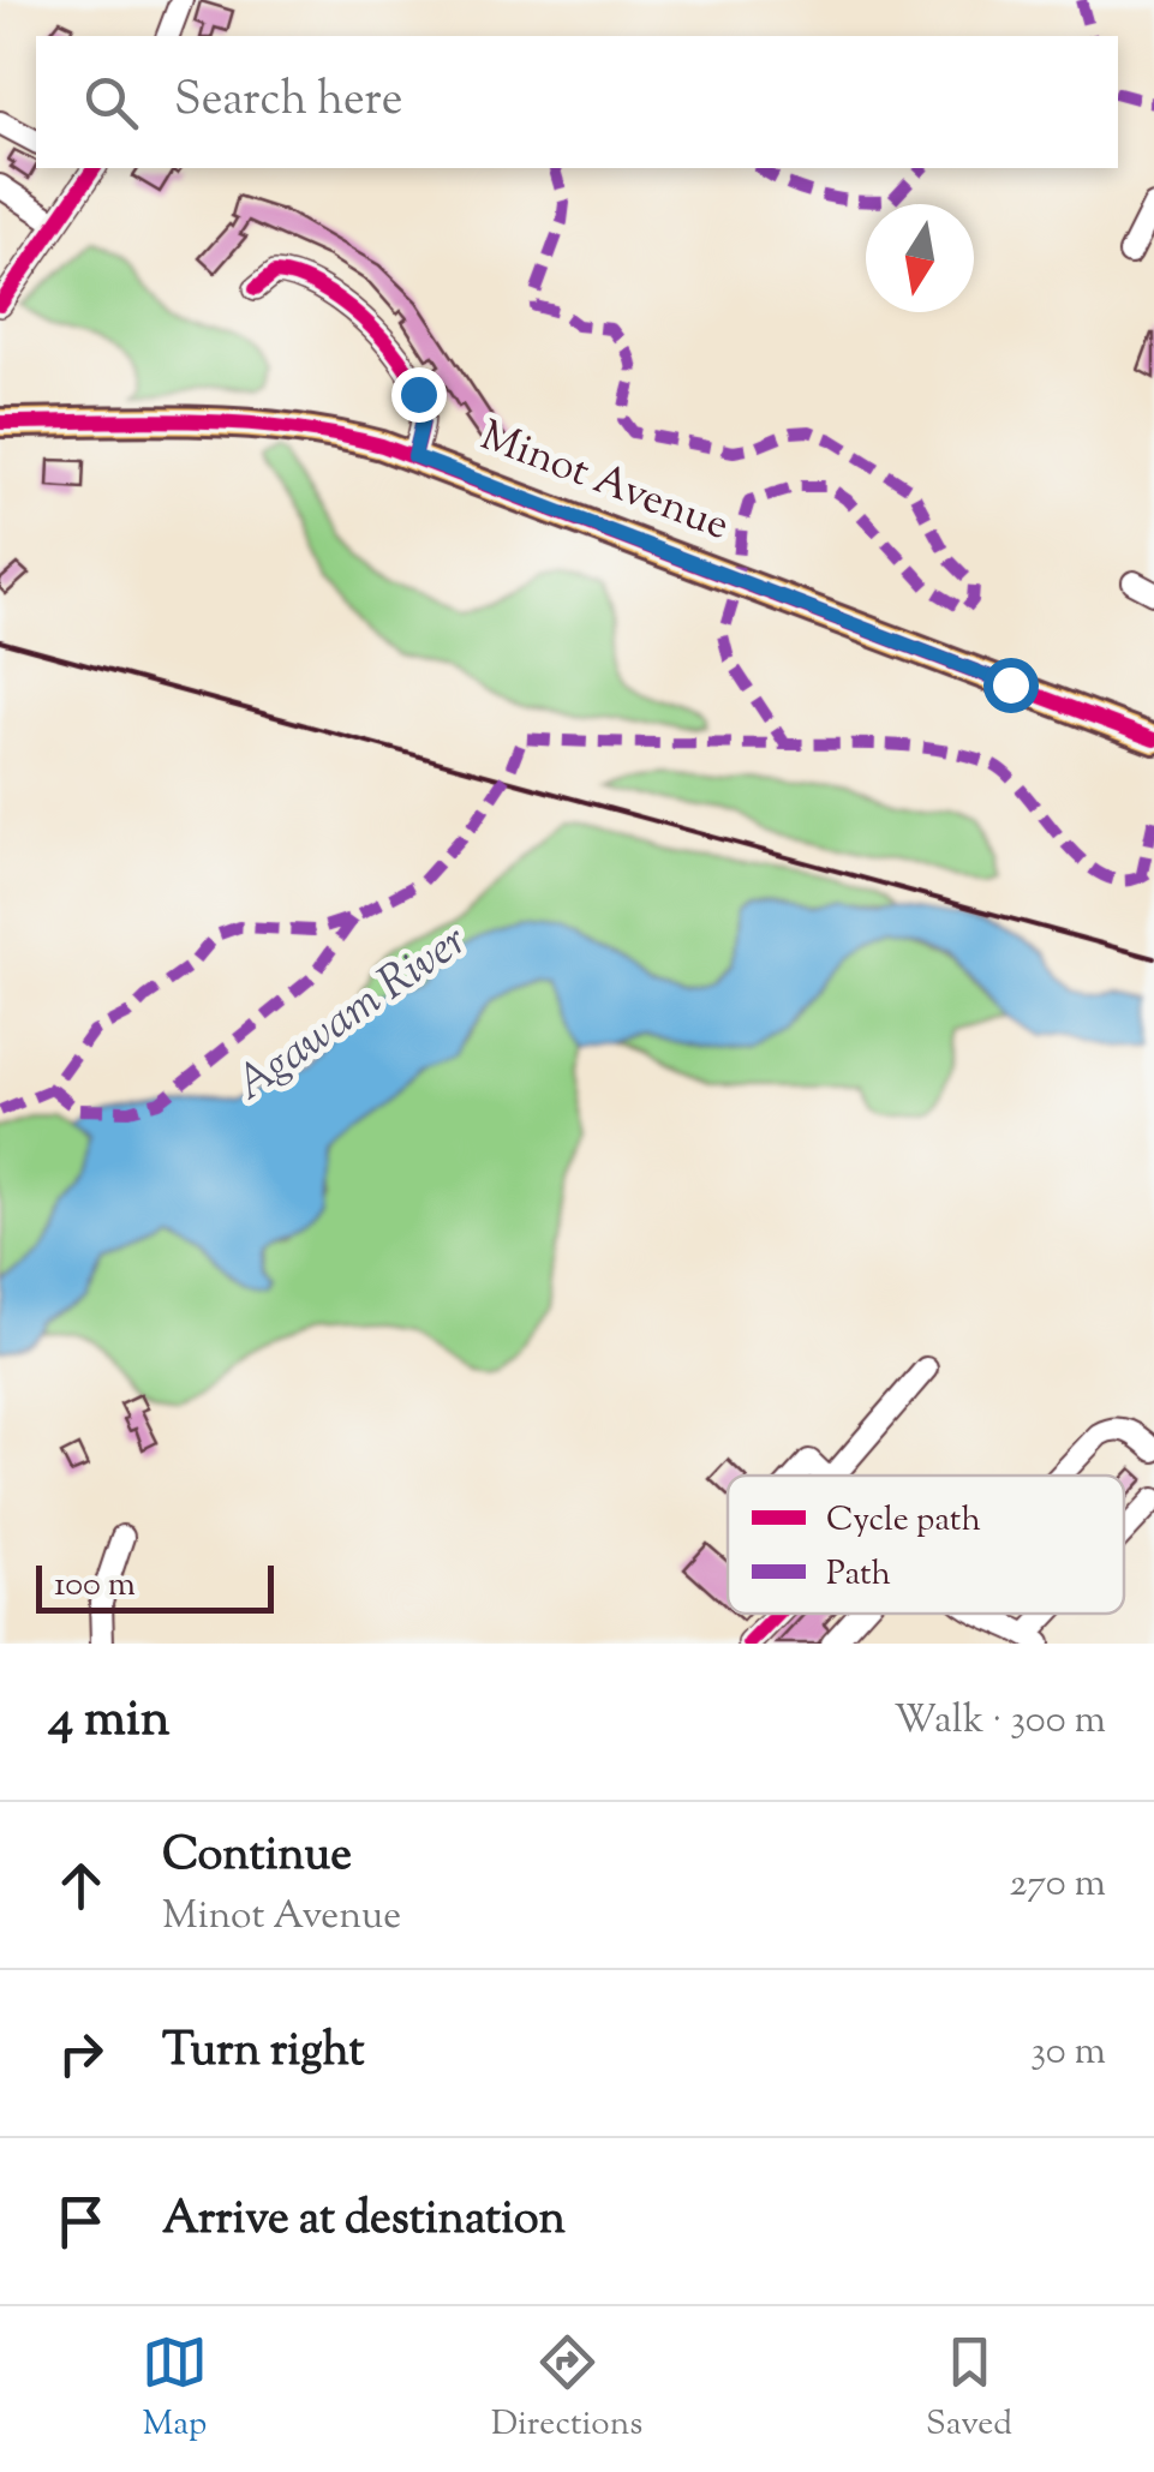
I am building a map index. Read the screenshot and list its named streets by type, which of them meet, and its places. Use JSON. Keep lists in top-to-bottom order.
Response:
{
  "streets": {
    "main road": ["Minot Avenue"]
  },
  "water": ["Agawam River"],
  "legend": ["Cycle path", "Path"],
  "scale_bar": "100 m",
  "north": "bottom",
  "page": {
    "search": "Search here",
    "scale": "100 m",
    "heading": ["4 min", "Walk · 300 m"],
    "list": [
      ["Continue", "Minot Avenue", "270 m"],
      ["Turn right", "30 m"],
      "Arrive at destination"
    ],
    "nav": ["Map", "Directions", "Saved"]
  }
}
